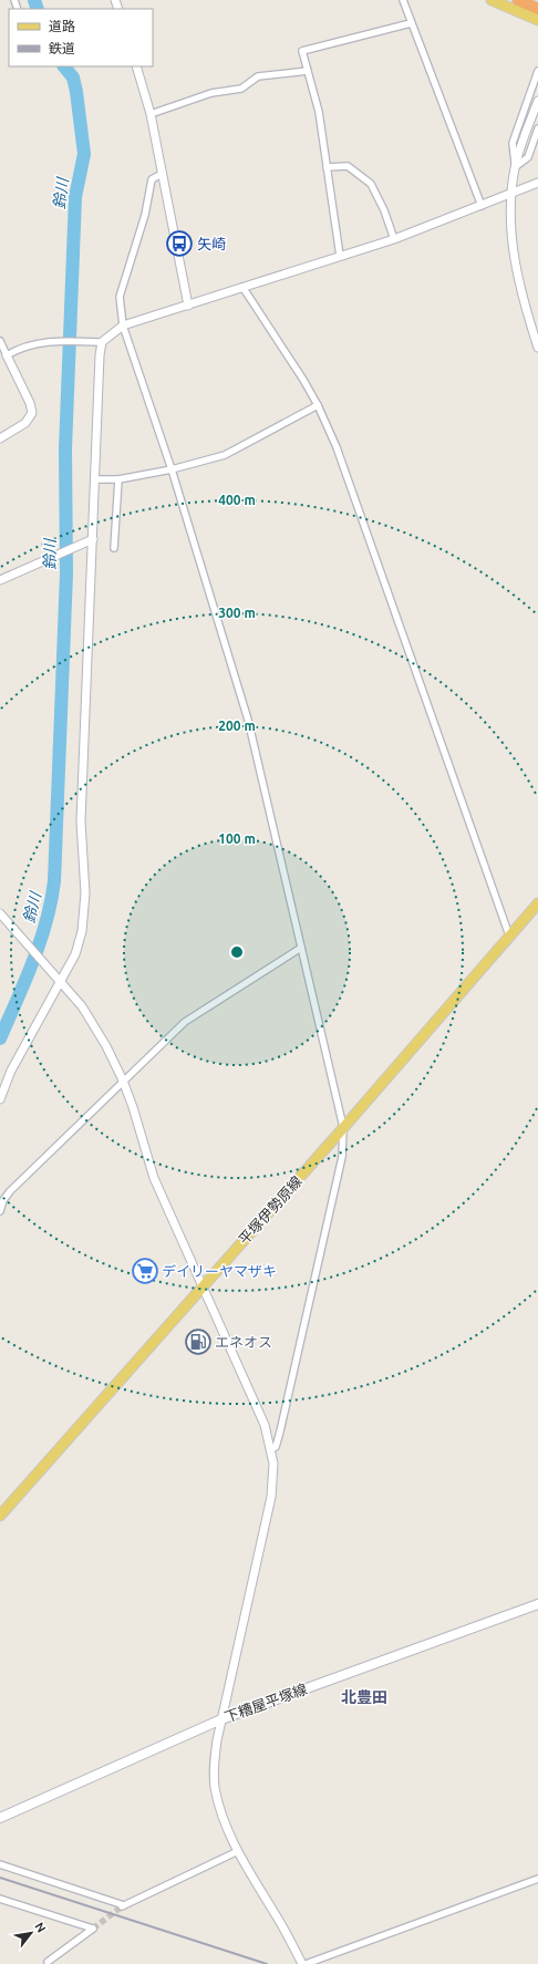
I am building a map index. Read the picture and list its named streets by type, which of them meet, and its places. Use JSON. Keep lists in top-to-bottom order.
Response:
{
  "streets": {
    "main road": ["平塚伊勢原線", "下糟屋平塚線"]
  },
  "districts": ["北豊田"],
  "water": ["鈴川"],
  "places": {
    "bus stop": ["矢崎"],
    "supermarket": ["デイリーヤマザキ"],
    "fuel station": ["エネオス"]
  },
  "legend": ["道路", "鉄道"],
  "north": "top right",
  "rings": [
    "400 m",
    "300 m",
    "200 m",
    "100 m"
  ]
}
